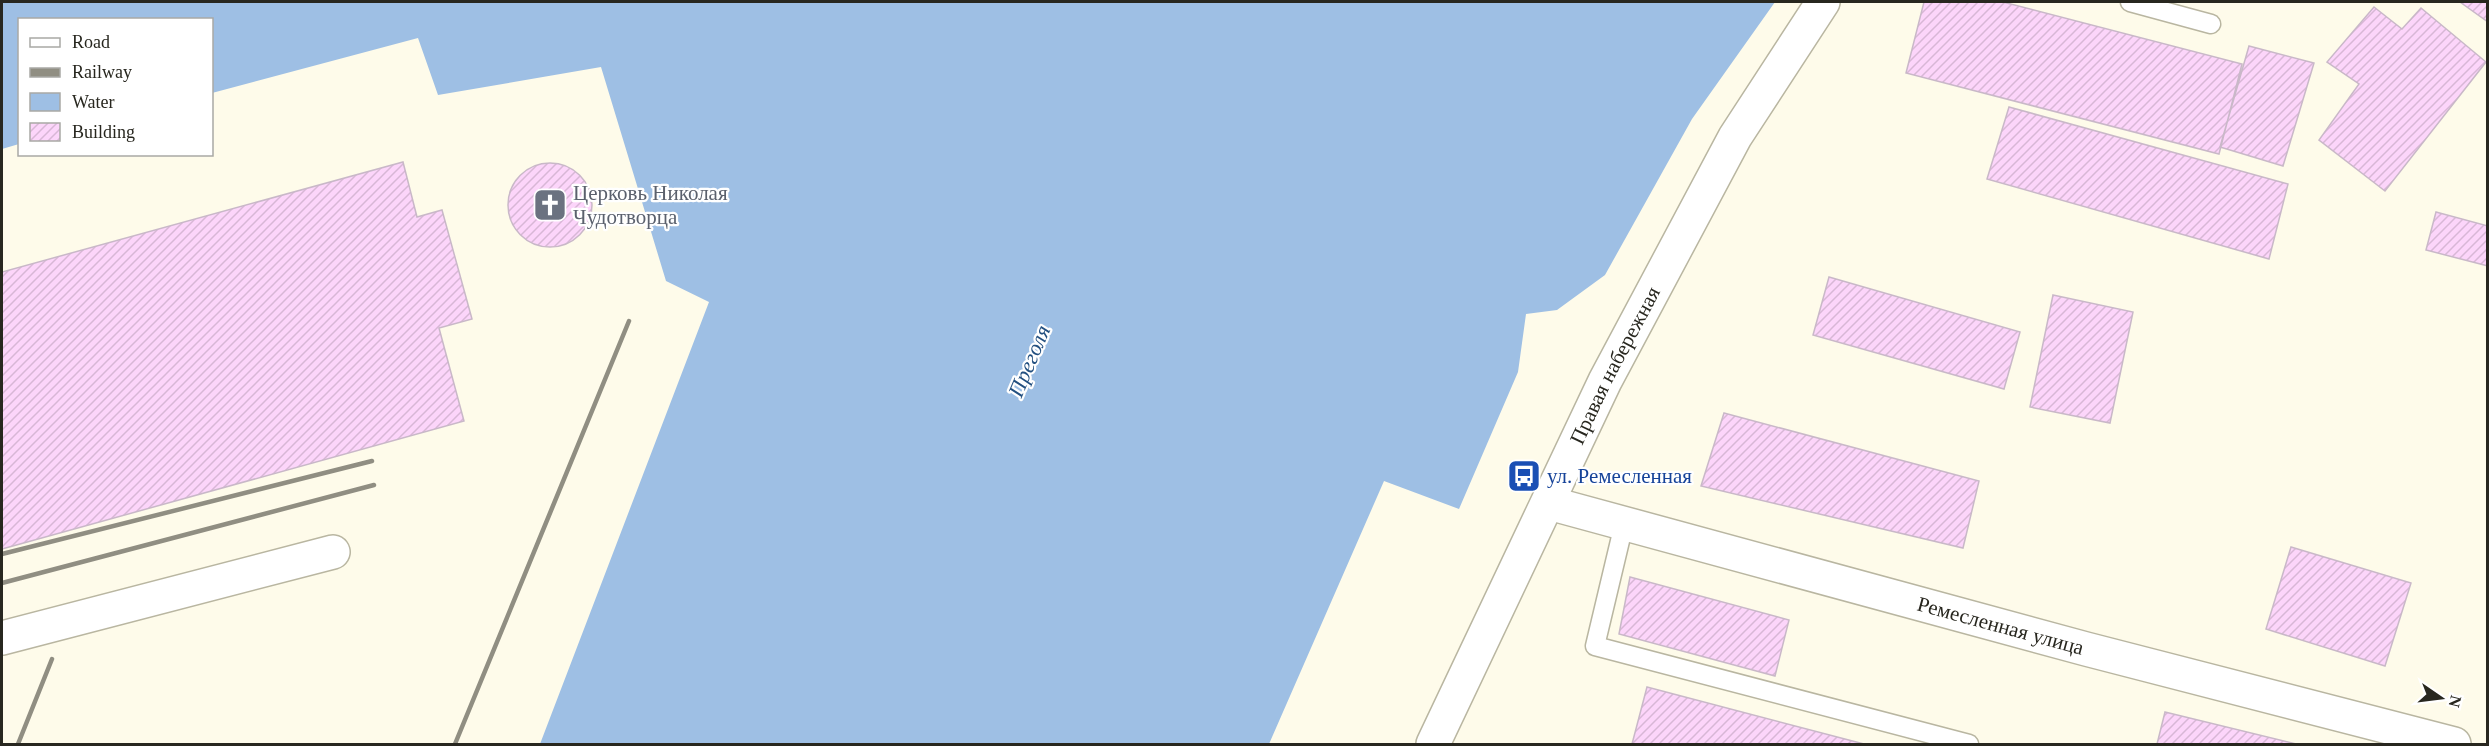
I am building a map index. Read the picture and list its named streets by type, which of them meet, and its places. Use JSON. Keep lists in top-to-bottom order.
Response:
{
  "streets": {
    "street": ["Правая набережная", "Ремесленная улица"]
  },
  "crossings": [
    ["Правая набережная", "Ремесленная улица"]
  ],
  "water": ["Преголя"],
  "places": {
    "church": ["Церковь Николая Чудотворца"],
    "bus stop": ["ул. Ремесленная"]
  },
  "legend": [
    "Road",
    "Railway",
    "Water",
    "Building"
  ],
  "north": "right"
}
